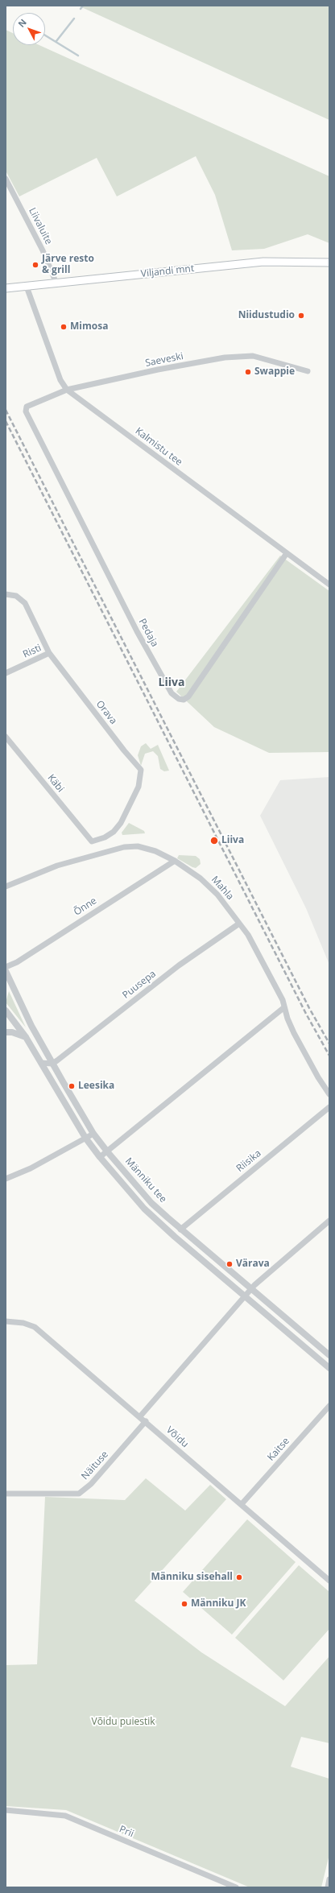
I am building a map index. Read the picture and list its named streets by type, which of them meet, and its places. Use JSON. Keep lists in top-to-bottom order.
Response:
{
  "streets": {
    "main road": ["Viljandi mnt"],
    "street": [
      "Liivaluite",
      "Saeveski",
      "Kalmistu tee",
      "Pedaja",
      "Risti",
      "Orava",
      "Käbi",
      "Mahla",
      "Õnne",
      "Puusepa",
      "Riisika",
      "Männiku tee",
      "Võidu",
      "Kaitse",
      "Näituse",
      "Prii"
    ]
  },
  "crossings": [
    ["Liivaluite", "Viljandi mnt"],
    ["Viljandi mnt", "Kalmistu tee"],
    ["Saeveski", "Kalmistu tee"],
    ["Saeveski", "Pedaja"],
    ["Kalmistu tee", "Pedaja"],
    ["Risti", "Orava"],
    ["Orava", "Käbi"],
    ["Mahla", "Õnne"],
    ["Mahla", "Puusepa"],
    ["Puusepa", "Männiku tee"],
    ["Riisika", "Männiku tee"],
    ["Võidu", "Kaitse"],
    ["Võidu", "Näituse"]
  ],
  "districts": ["Liiva"],
  "parks": ["Võidu puiestik"],
  "places": [
    "Järve resto & grill",
    "Niidustudio",
    "Mimosa",
    "Swappie",
    "Liiva",
    "Leesika",
    "Värava",
    "Männiku sisehall",
    "Männiku JK"
  ],
  "north": "top left"
}
